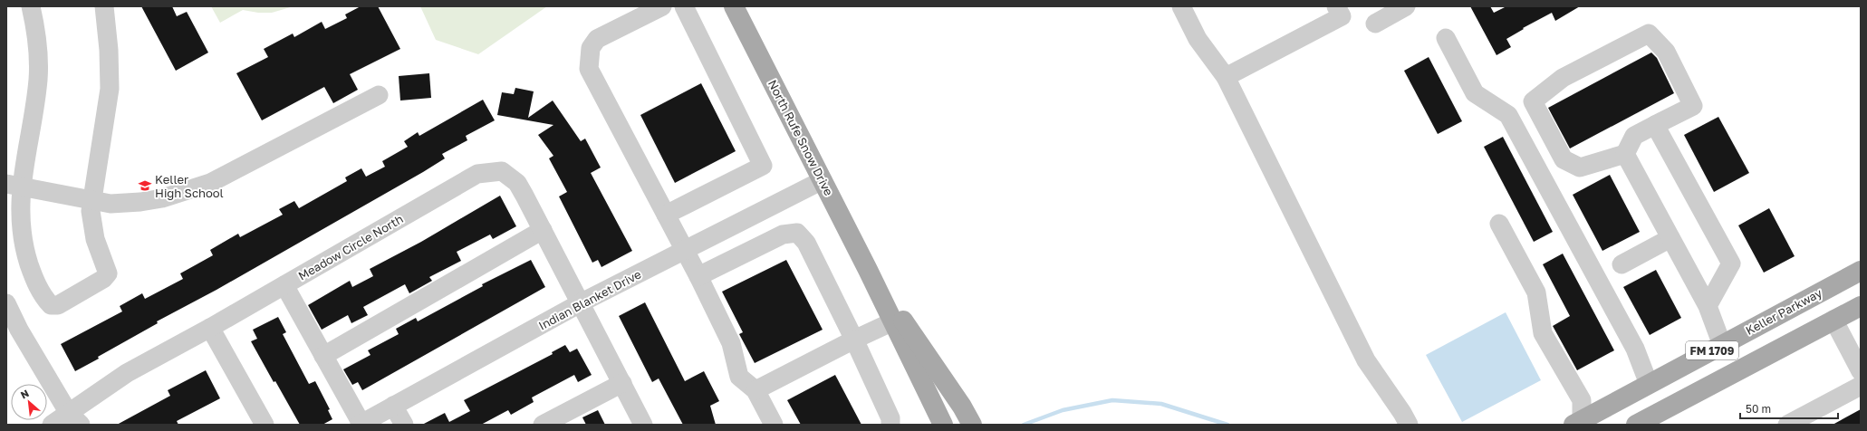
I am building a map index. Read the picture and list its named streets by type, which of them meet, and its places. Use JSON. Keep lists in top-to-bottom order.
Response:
{
  "streets": {
    "main road": ["North Rufe Snow Drive", "Keller Parkway", "FM 1709"],
    "street": ["Meadow Circle North", "Indian Blanket Drive"]
  },
  "crossings": [
    ["North Rufe Snow Drive", "Indian Blanket Drive"],
    ["Meadow Circle North", "Indian Blanket Drive"]
  ],
  "places": {
    "school or university": ["Keller High School"]
  },
  "scale_bar": "50 m",
  "north": "top left"
}
